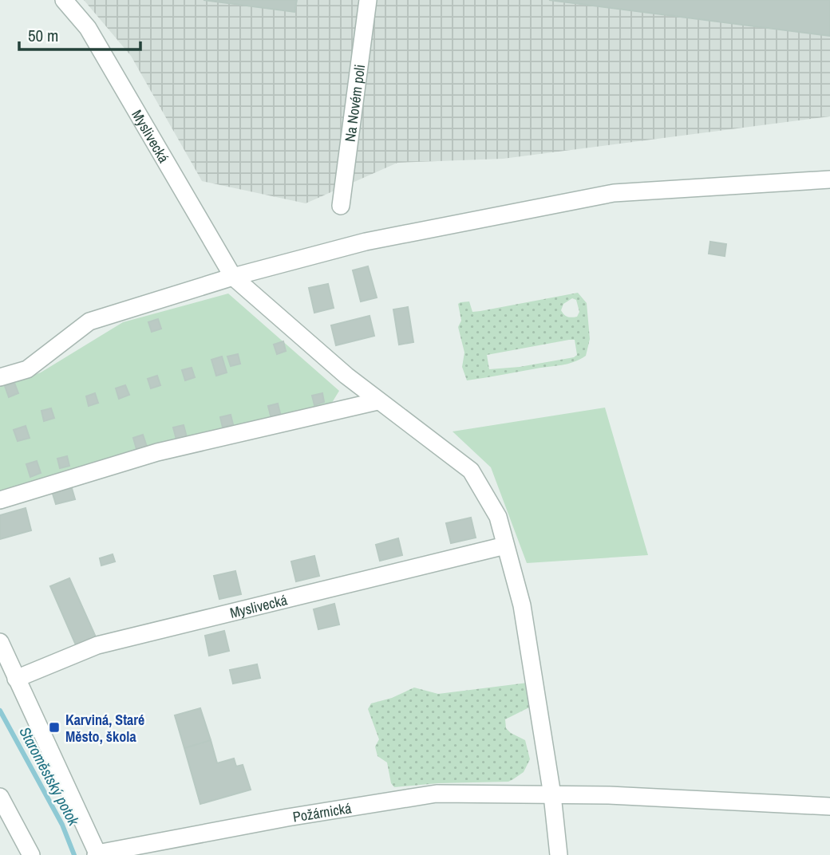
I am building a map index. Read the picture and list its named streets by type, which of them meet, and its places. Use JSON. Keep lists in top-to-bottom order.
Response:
{
  "streets": {
    "street": ["Na Novém poli", "Myslivecká", "Požárnická"]
  },
  "crossings": [
    ["Myslivecká", "Požárnická"]
  ],
  "water": ["Staroměstský potok"],
  "places": {
    "transit": ["Karviná, Staré Město, škola"]
  },
  "scale_bar": "50 m"
}
